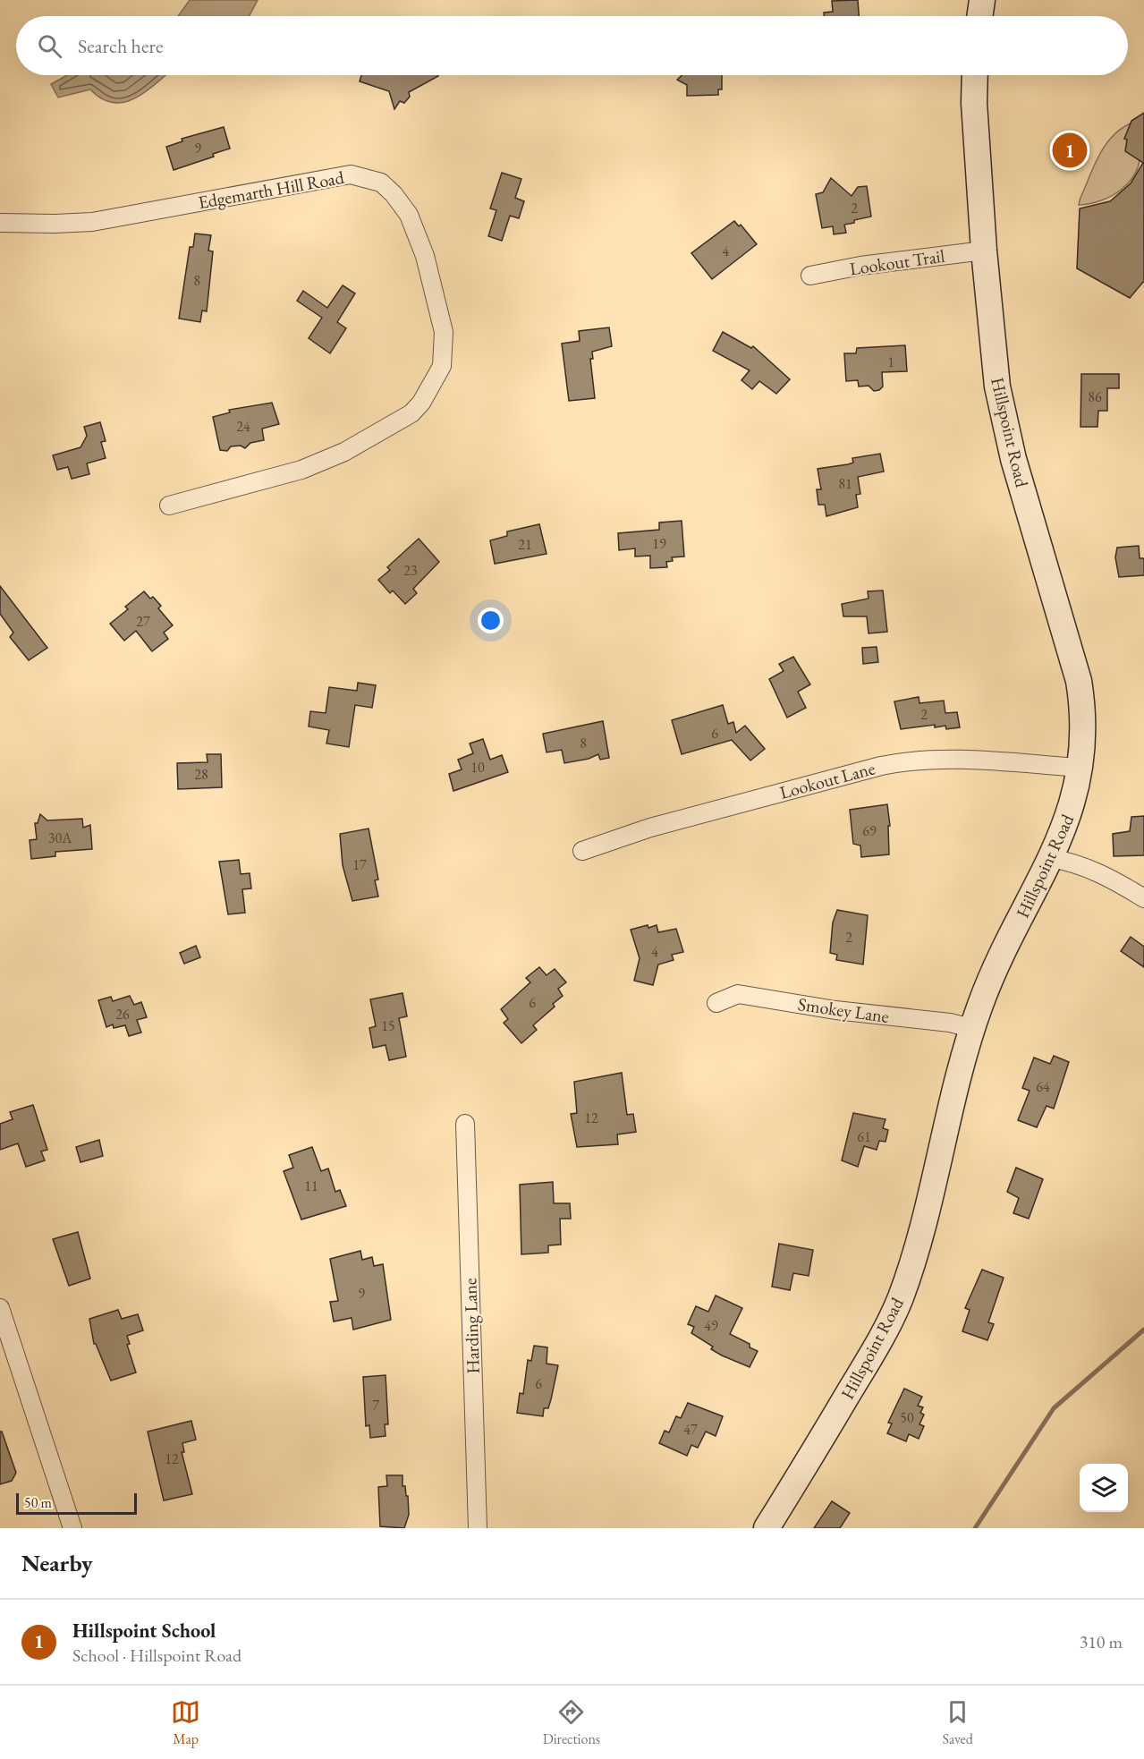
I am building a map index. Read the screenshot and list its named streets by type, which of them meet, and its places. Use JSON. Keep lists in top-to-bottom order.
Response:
{
  "streets": {
    "street": [
      "Edgemarth Hill Road",
      "Lookout Trail",
      "Hillspoint Road",
      "Lookout Lane",
      "Smokey Lane",
      "Harding Lane"
    ]
  },
  "crossings": [
    ["Lookout Trail", "Hillspoint Road"],
    ["Hillspoint Road", "Lookout Lane"],
    ["Hillspoint Road", "Smokey Lane"]
  ],
  "house_numbers": [
    "9",
    "2",
    "4",
    "8",
    "1",
    "86",
    "24",
    "81",
    "19",
    "21",
    "23",
    "27",
    "2",
    "6",
    "8",
    "10",
    "28",
    "69",
    "30A",
    "17",
    "2",
    "4",
    "6",
    "26",
    "15",
    "64",
    "12",
    "61",
    "11",
    "9",
    "49",
    "6",
    "7",
    "50",
    "47",
    "12"
  ],
  "scale_bar": "50 m",
  "page": {
    "search": "Search here",
    "pins": "1",
    "scale": "50 m",
    "heading": "Nearby",
    "list": [
      {
        "mark": "1",
        "name": "Hillspoint School",
        "note": "School · Hillspoint Road",
        "value": "310 m"
      }
    ],
    "nav": ["Map", "Directions", "Saved"]
  }
}
